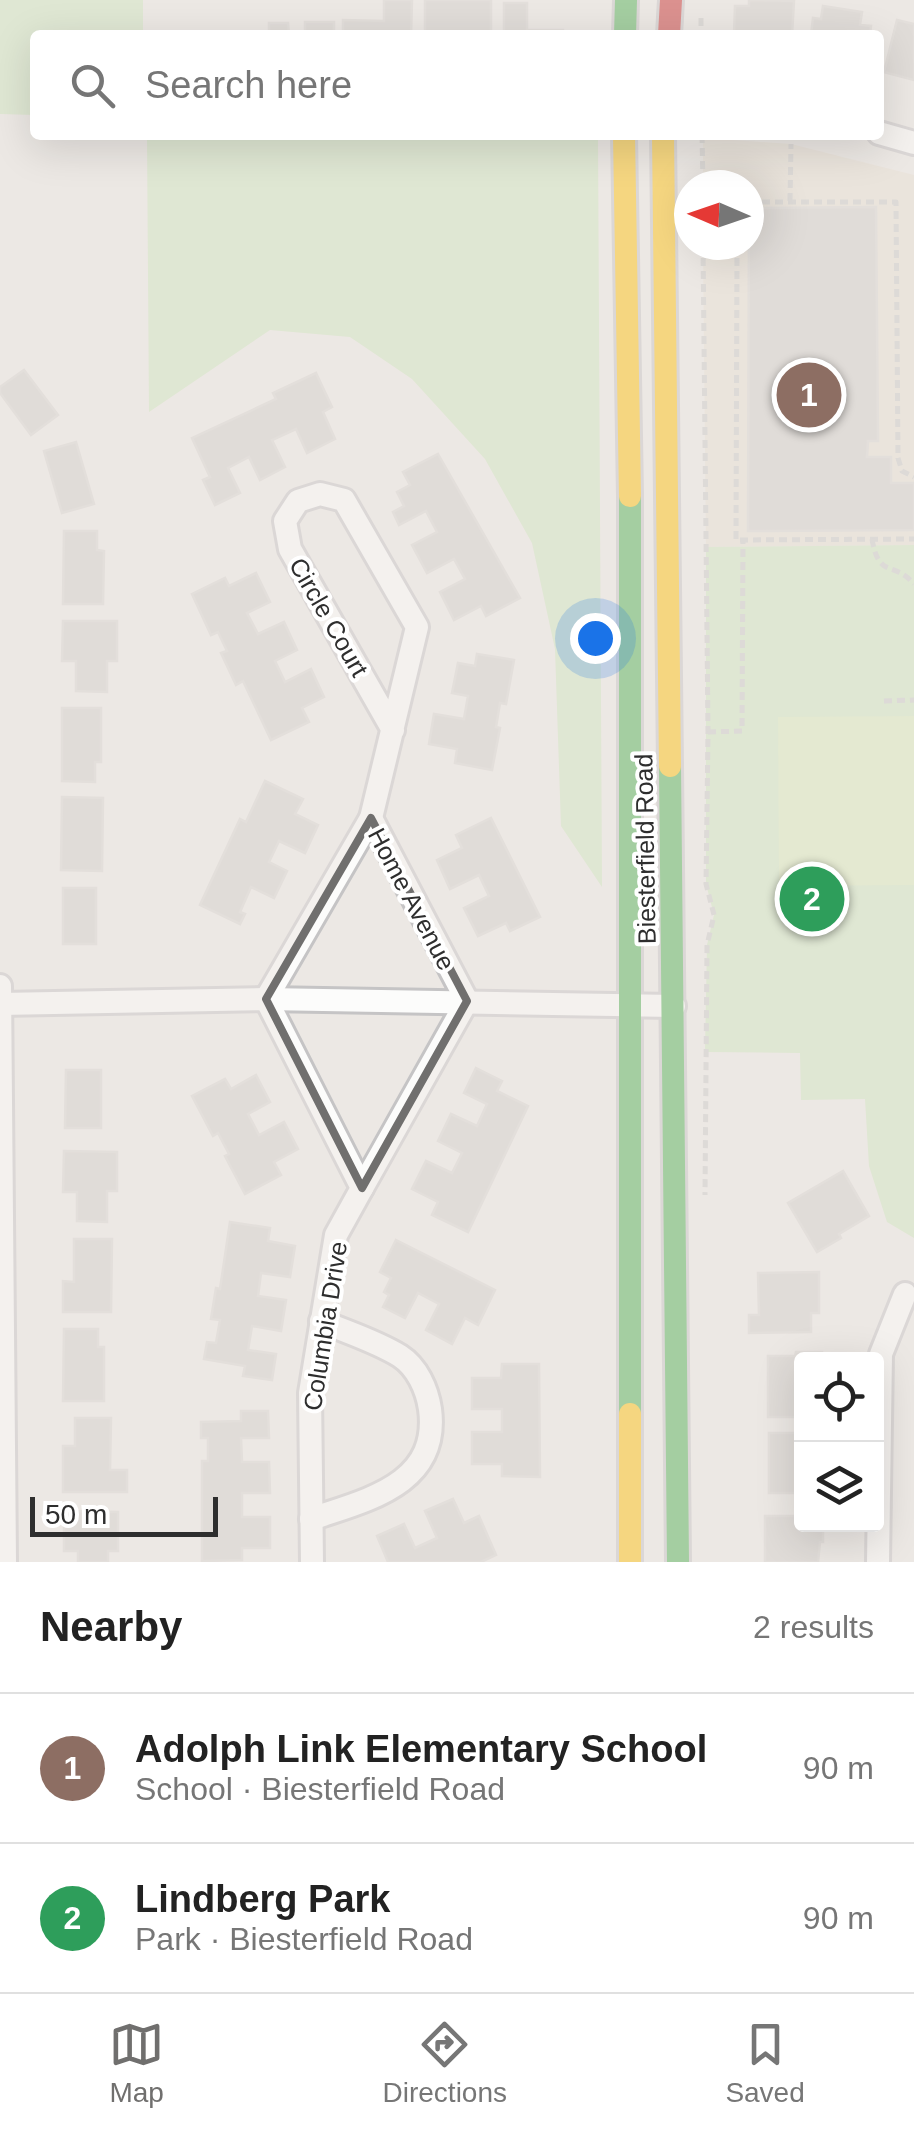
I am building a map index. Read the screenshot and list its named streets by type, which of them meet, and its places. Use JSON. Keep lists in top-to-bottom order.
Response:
{
  "streets": {
    "street": [
      "Circle Court",
      "Biesterfield Road",
      "Home Avenue",
      "Columbia Drive"
    ]
  },
  "crossings": [
    ["Circle Court", "Home Avenue"],
    ["Biesterfield Road", "Home Avenue"],
    ["Home Avenue", "Columbia Drive"]
  ],
  "scale_bar": "50 m",
  "north": "left",
  "page": {
    "search": "Search here",
    "pins": ["1", "2"],
    "scale": "50 m",
    "heading": ["Nearby", "2 results"],
    "list": [
      {
        "mark": "1",
        "name": "Adolph Link Elementary School",
        "note": "School · Biesterfield Road",
        "value": "90 m"
      },
      {
        "mark": "2",
        "name": "Lindberg Park",
        "note": "Park · Biesterfield Road",
        "value": "90 m"
      }
    ],
    "nav": ["Map", "Directions", "Saved"]
  }
}
